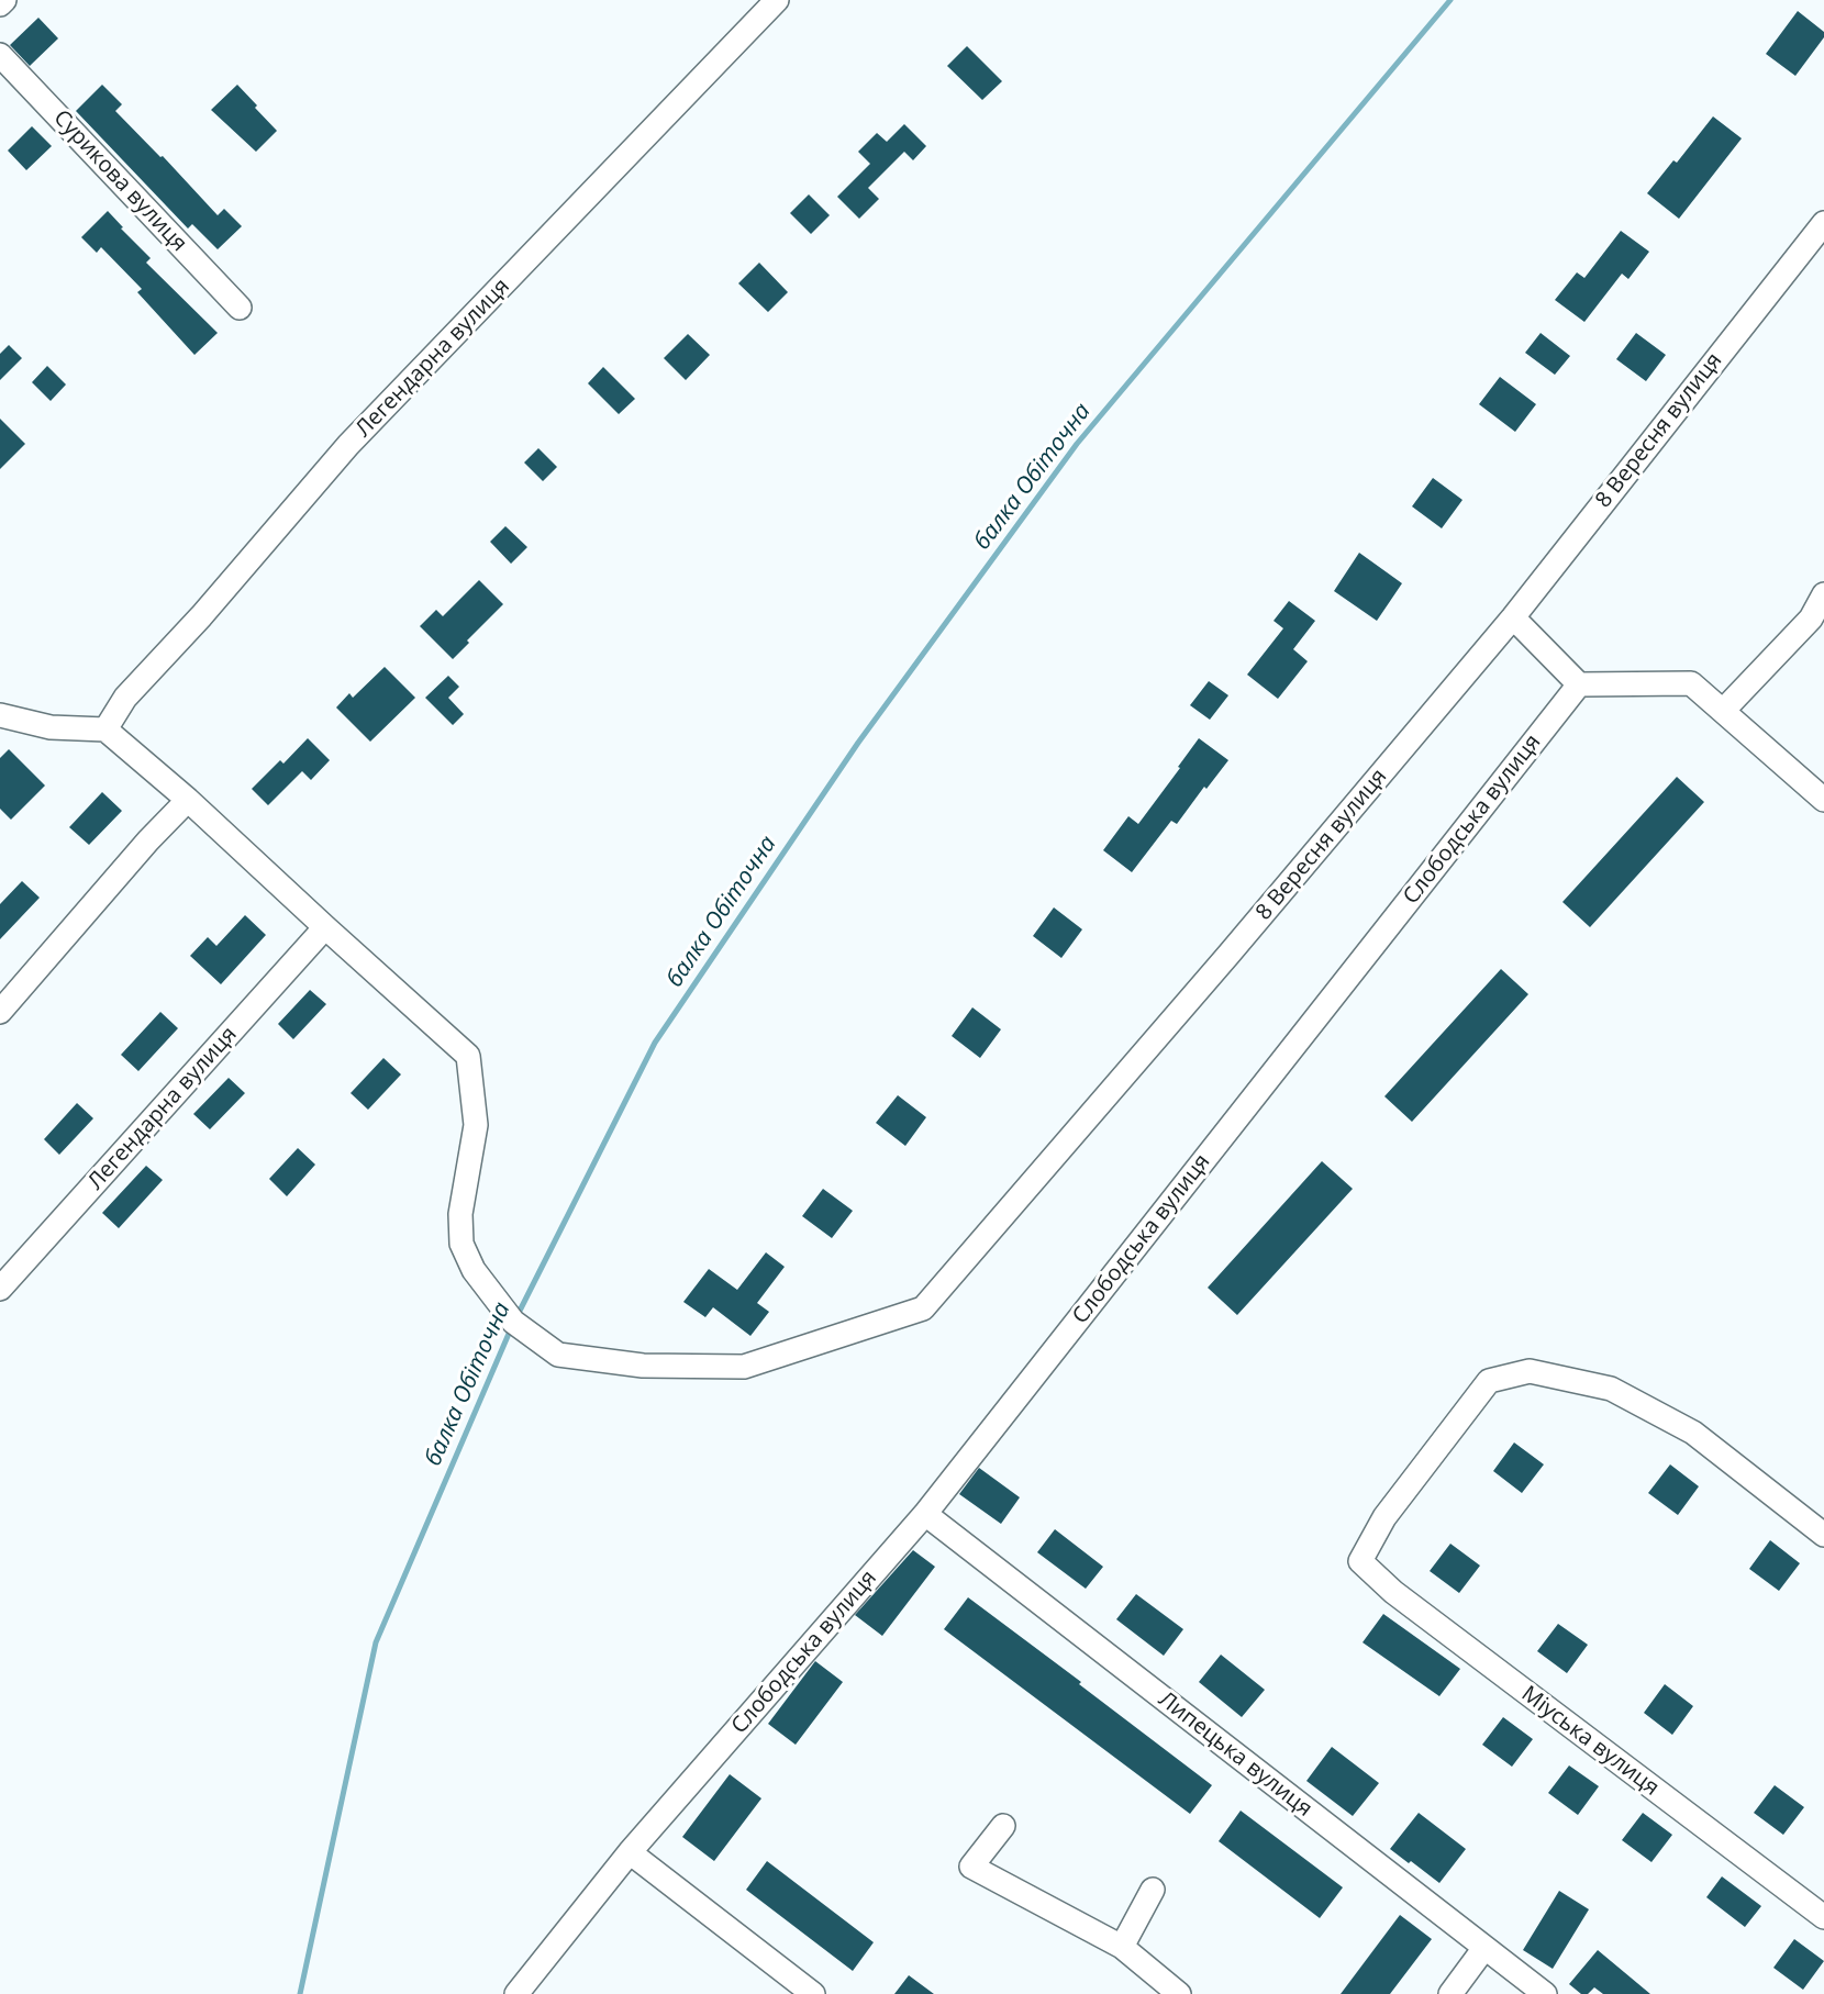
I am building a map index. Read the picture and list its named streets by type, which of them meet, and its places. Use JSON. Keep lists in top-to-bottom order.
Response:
{
  "streets": {
    "street": [
      "Сурикова вулиця",
      "Легендарна вулиця",
      "8 Вересня вулиця",
      "Слободська вулиця",
      "Міуська вулиця",
      "Липецька вулиця"
    ]
  },
  "crossings": [
    ["Легендарна вулиця", "8 Вересня вулиця"],
    ["Слободська вулиця", "Липецька вулиця"]
  ],
  "water": ["балка Обіточна"]
}
